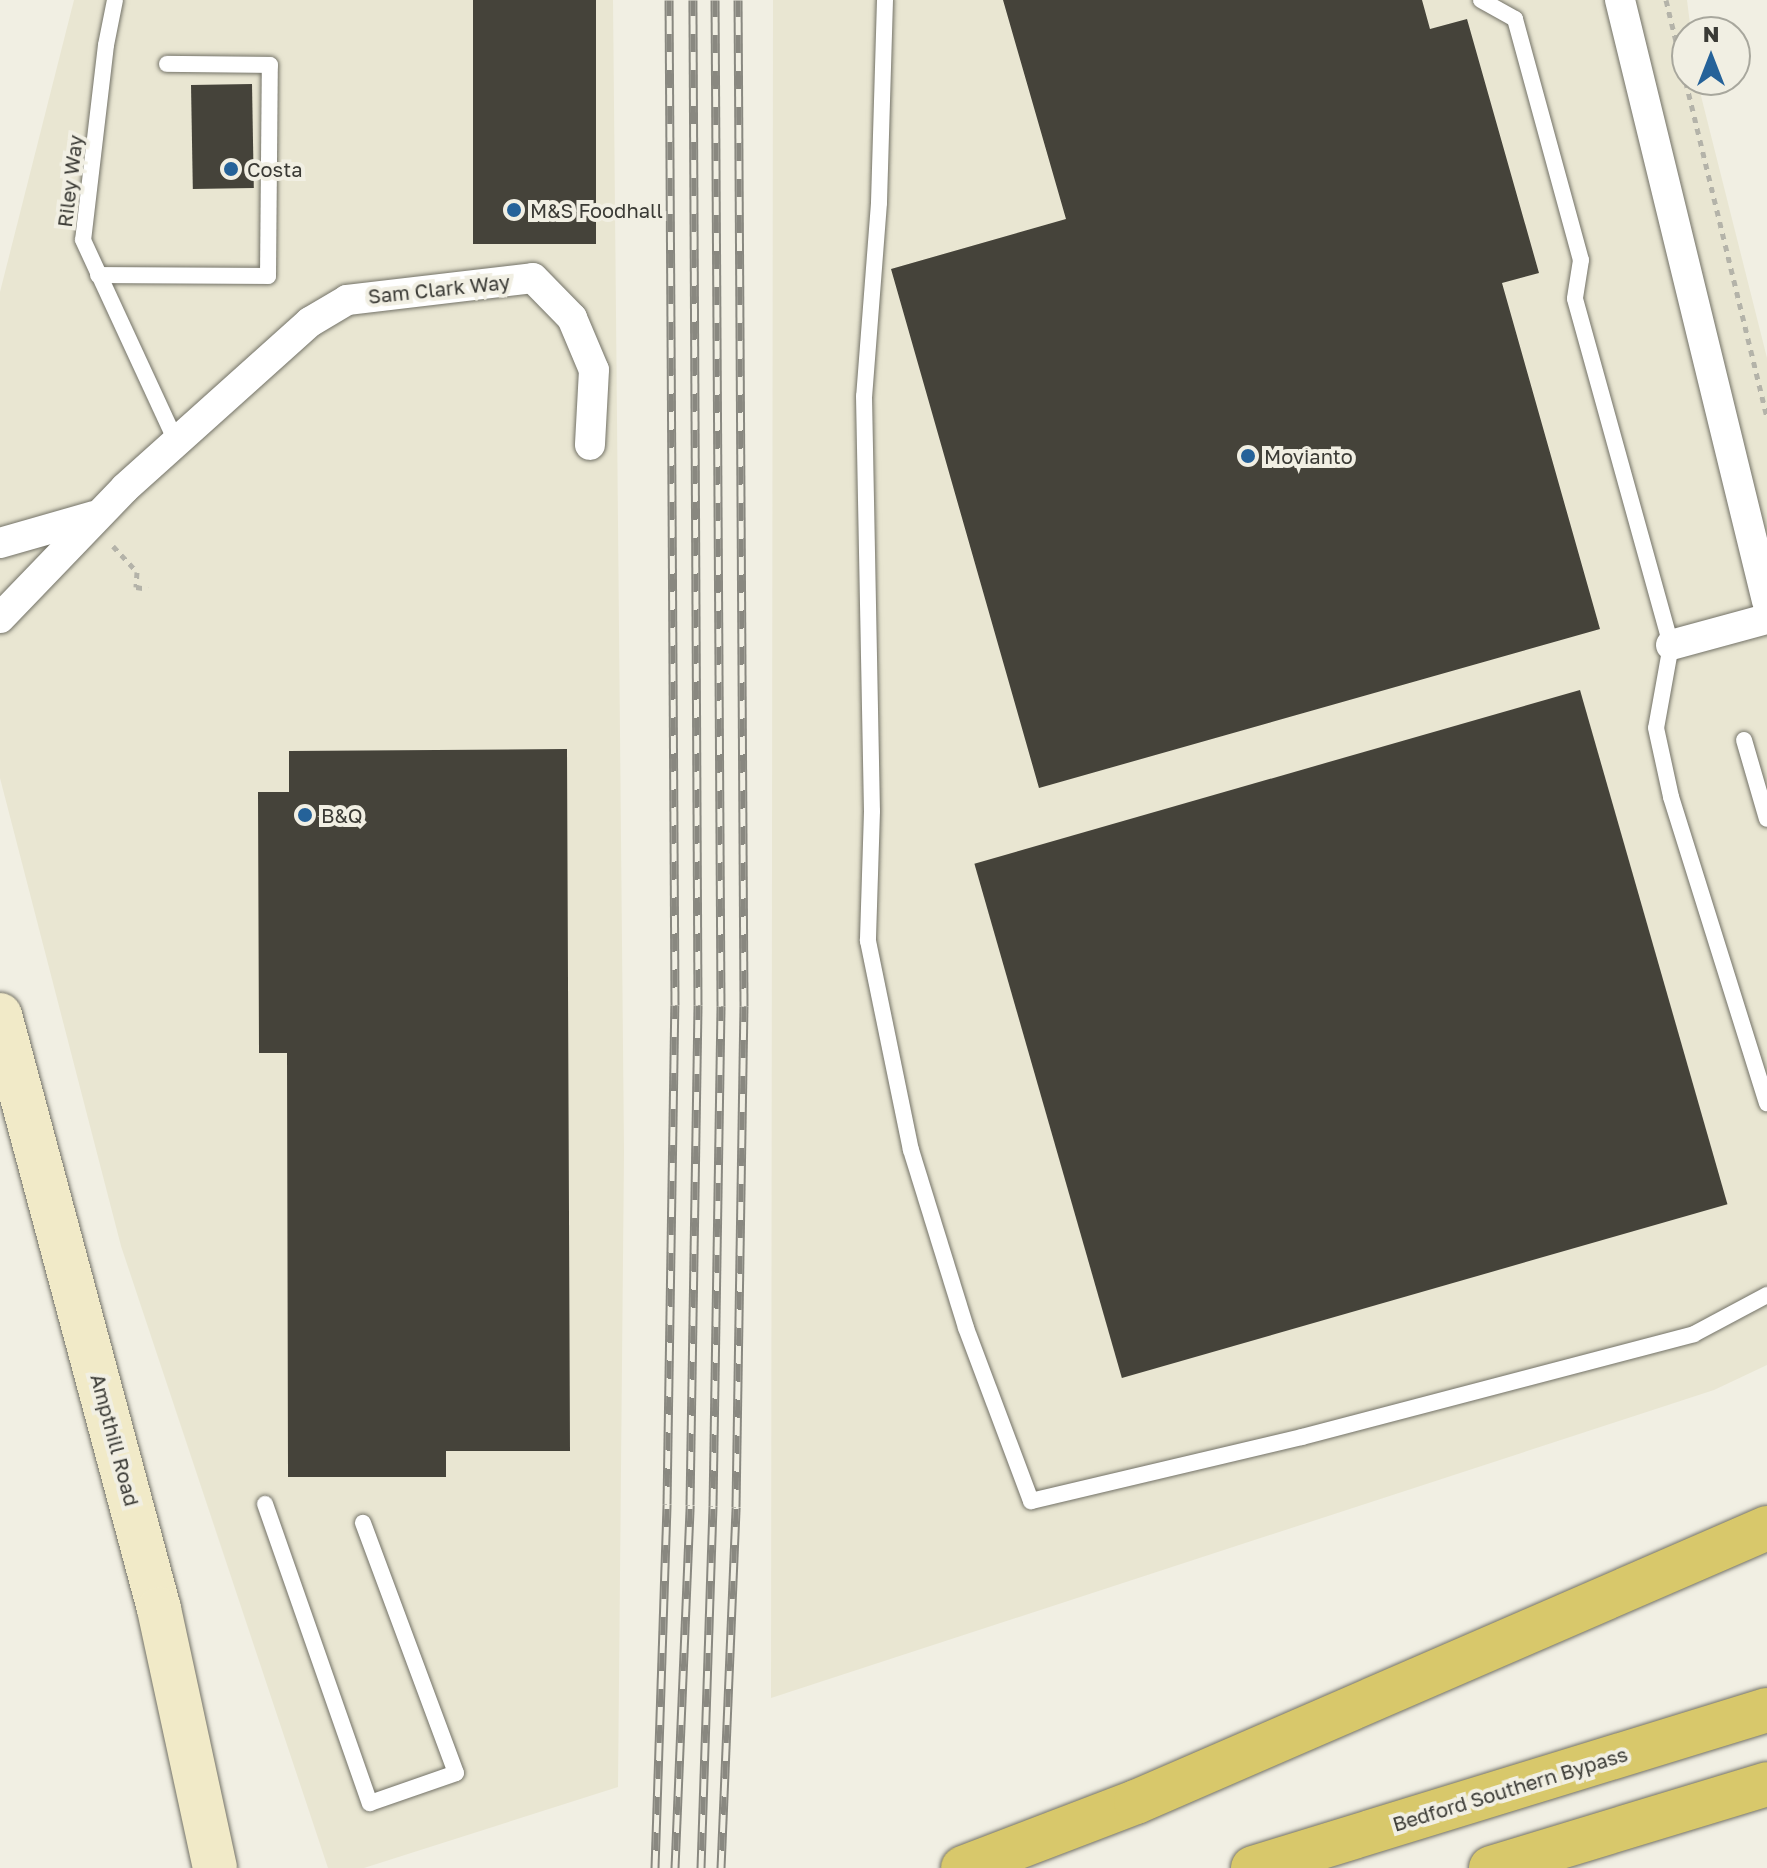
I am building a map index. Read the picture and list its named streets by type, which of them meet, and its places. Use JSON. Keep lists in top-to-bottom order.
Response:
{
  "streets": {
    "highway": ["Bedford Southern Bypass"],
    "main road": ["Ampthill Road"],
    "street": ["Sam Clark Way"],
    "lane": ["Riley Way"]
  },
  "crossings": [
    ["Riley Way", "Sam Clark Way"]
  ],
  "places": [
    "Costa",
    "M&S Foodhall",
    "Movianto",
    "B&Q"
  ],
  "north": "top"
}
